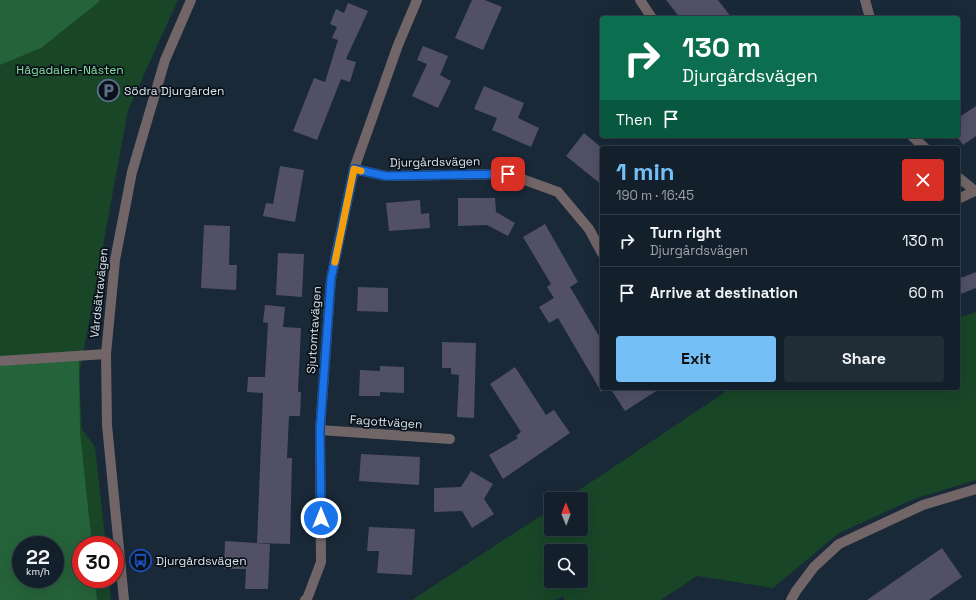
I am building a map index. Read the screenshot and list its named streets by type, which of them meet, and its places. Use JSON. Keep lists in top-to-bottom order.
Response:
{
  "streets": {
    "street": [
      "Djurgårdsvägen",
      "Vårdsätravägen",
      "Sjutomtavägen",
      "Fagottvägen"
    ]
  },
  "crossings": [
    ["Djurgårdsvägen", "Sjutomtavägen"],
    ["Sjutomtavägen", "Fagottvägen"]
  ],
  "parks": ["Hågadalen-Nåsten"],
  "places": {
    "parking": ["Södra Djurgården"],
    "bus stop": ["Djurgårdsvägen"]
  },
  "north": "top",
  "page": {
    "turn": ["130 m", "Djurgårdsvägen"],
    "then": "Then",
    "heading": ["1 min", "190 m · 16:45"],
    "list": [
      {
        "name": "Turn right",
        "note": "Djurgårdsvägen",
        "value": "130 m"
      },
      {
        "name": "Arrive at destination",
        "value": "60 m"
      }
    ],
    "buttons": ["Exit", "Share"],
    "speed": "22 km/h",
    "limit": "30"
  }
}
